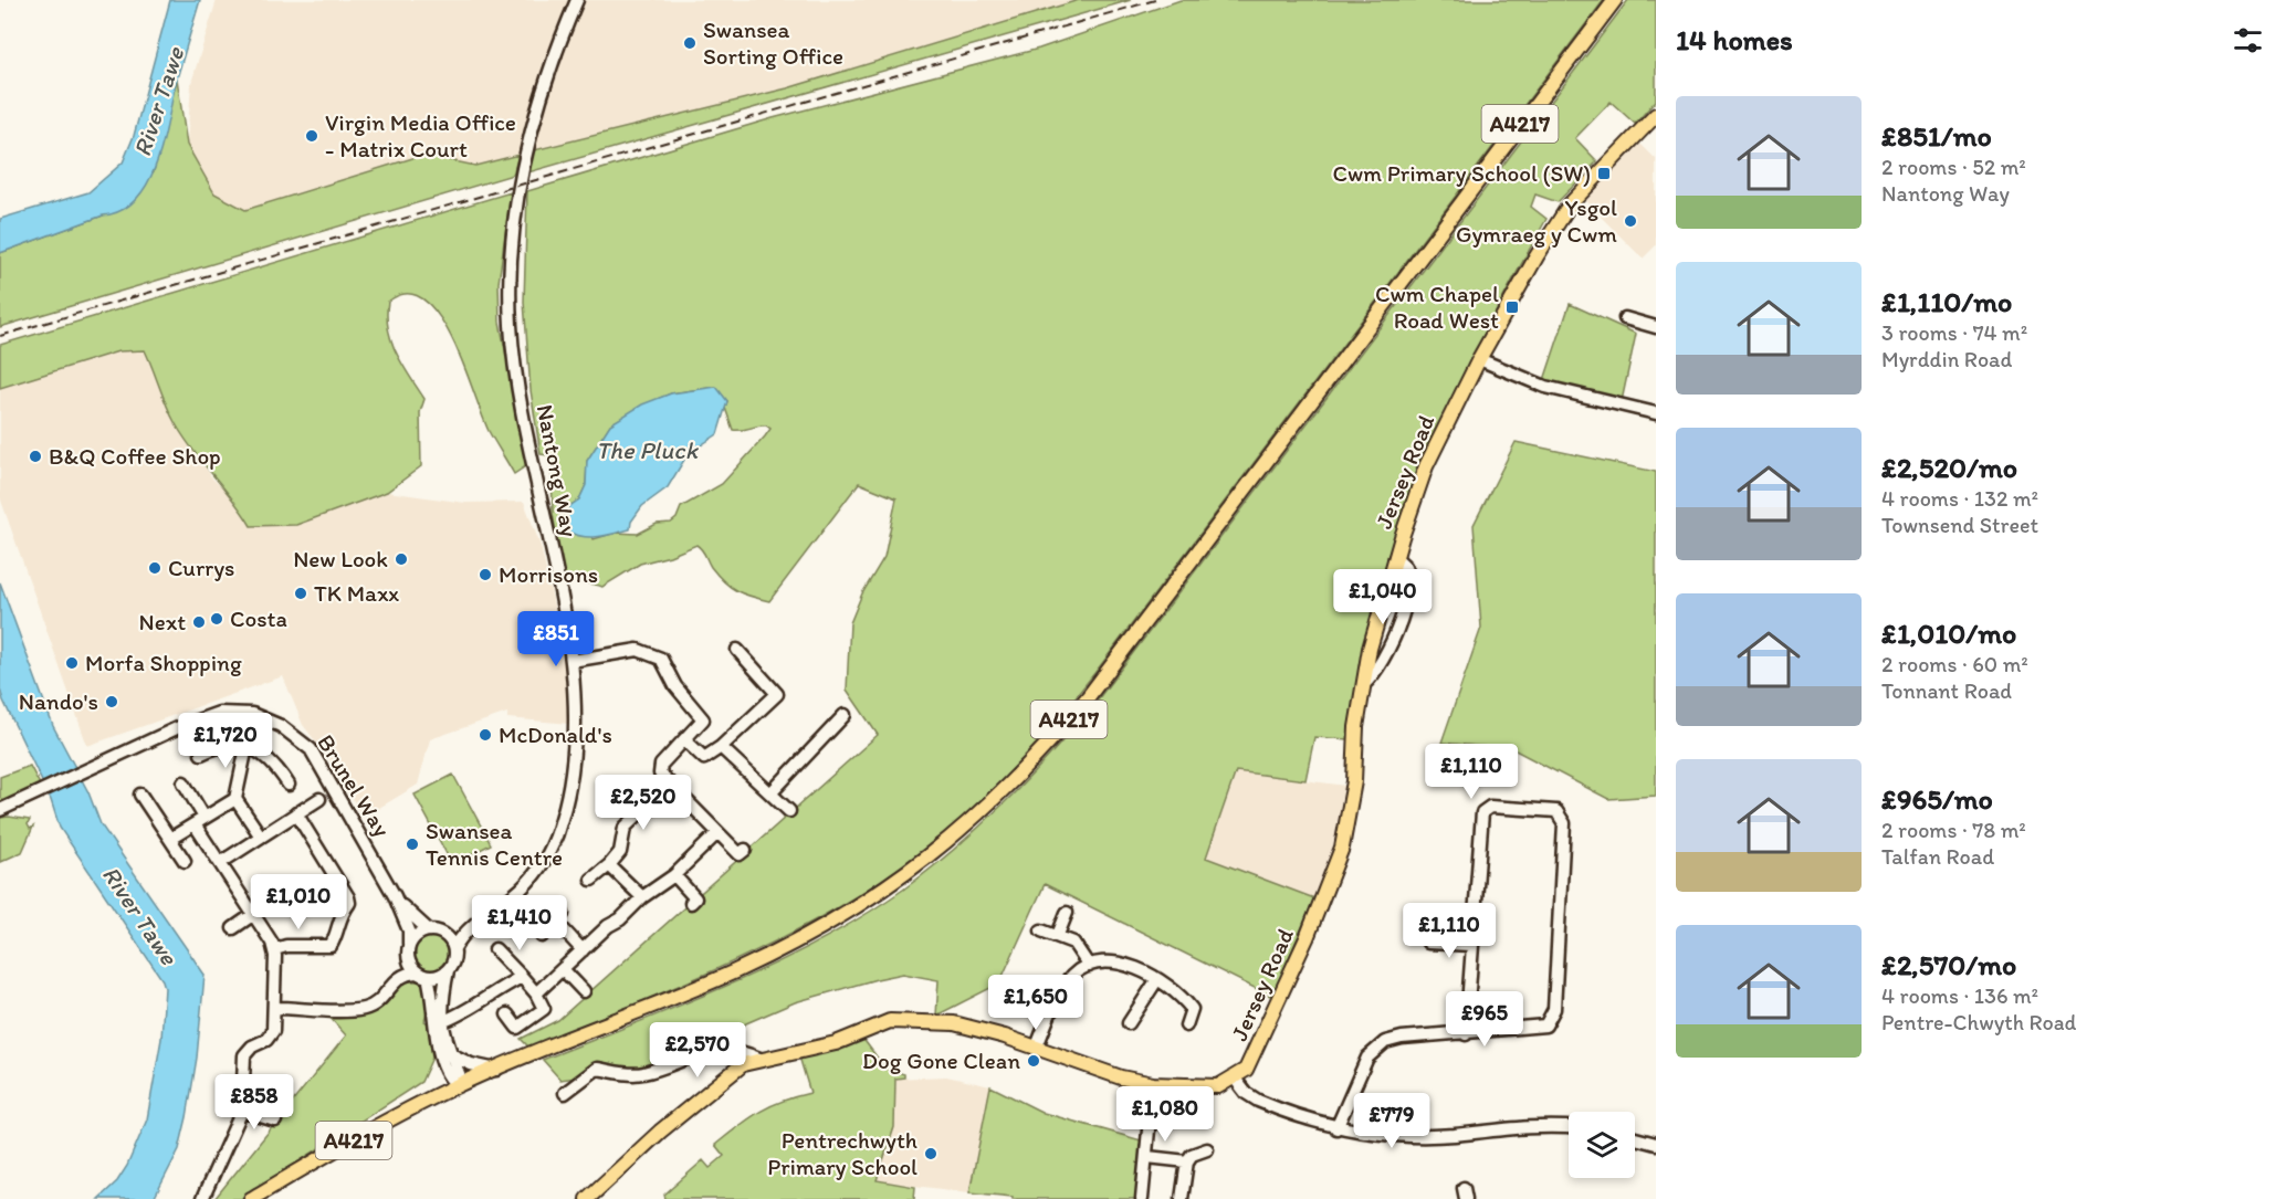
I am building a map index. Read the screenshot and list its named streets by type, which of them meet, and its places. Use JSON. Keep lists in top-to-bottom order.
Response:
{
  "streets": {
    "main road": ["A4217", "Jersey Road"],
    "street": ["Nantong Way", "Brunel Way"]
  },
  "crossings": [
    ["Nantong Way", "Brunel Way"]
  ],
  "water": ["River Tawe", "The Pluck"],
  "places": {
    "other": [
      "Swansea Sorting Office",
      "Virgin Media Office - Matrix Court",
      "Ysgol Gymraeg y Cwm",
      "B&Q Coffee Shop",
      "New Look",
      "Currys",
      "Morrisons",
      "TK Maxx",
      "Costa",
      "Next",
      "Morfa Shopping",
      "Nando's",
      "McDonald's",
      "Swansea Tennis Centre",
      "Dog Gone Clean",
      "Pentrechwyth Primary School"
    ],
    "transit": ["Cwm Primary School (SW)", "Cwm Chapel Road West"]
  },
  "page": {
    "heading": "14 homes",
    "list": [
      {
        "name": "£851/mo",
        "note": "2 rooms · 52 m² · Nantong Way"
      },
      {
        "name": "£1,110/mo",
        "note": "3 rooms · 74 m² · Myrddin Road"
      },
      {
        "name": "£2,520/mo",
        "note": "4 rooms · 132 m² · Townsend Street"
      },
      {
        "name": "£1,010/mo",
        "note": "2 rooms · 60 m² · Tonnant Road"
      },
      {
        "name": "£965/mo",
        "note": "2 rooms · 78 m² · Talfan Road"
      },
      {
        "name": "£2,570/mo",
        "note": "4 rooms · 136 m² · Pentre-Chwyth Road"
      }
    ],
    "price": [
      "£1,040",
      "£851",
      "£1,720",
      "£1,110",
      "£2,520",
      "£1,010",
      "£1,410",
      "£1,110",
      "£1,650",
      "£965",
      "£2,570",
      "£858",
      "£1,080",
      "£779"
    ]
  }
}
